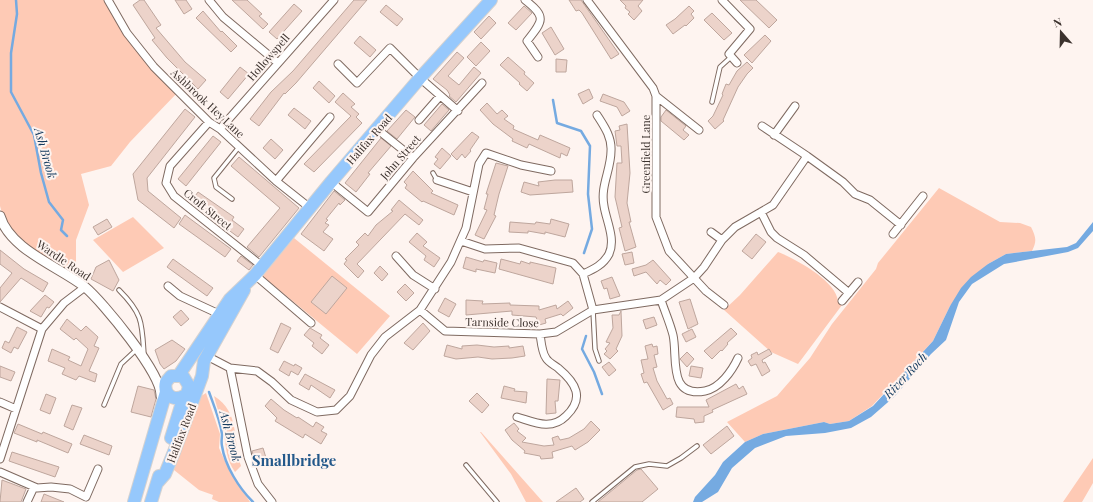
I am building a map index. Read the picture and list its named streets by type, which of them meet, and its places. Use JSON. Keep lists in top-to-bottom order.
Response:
{
  "streets": {
    "highway": ["Halifax Road"],
    "street": [
      "Hollowspell",
      "Ashbrook Hey Lane",
      "Greenfield Lane",
      "John Street",
      "Croft Street",
      "Wardle Road",
      "Tarnside Close"
    ]
  },
  "crossings": [
    ["Hollowspell", "Ashbrook Hey Lane"],
    ["Ashbrook Hey Lane", "Halifax Road"],
    ["Ashbrook Hey Lane", "Croft Street"],
    ["Halifax Road", "John Street"],
    ["Halifax Road", "Croft Street"],
    ["Halifax Road", "Wardle Road"]
  ],
  "districts": ["Smallbridge"],
  "water": ["Ash Brook", "River Roch"],
  "north": "top"
}
